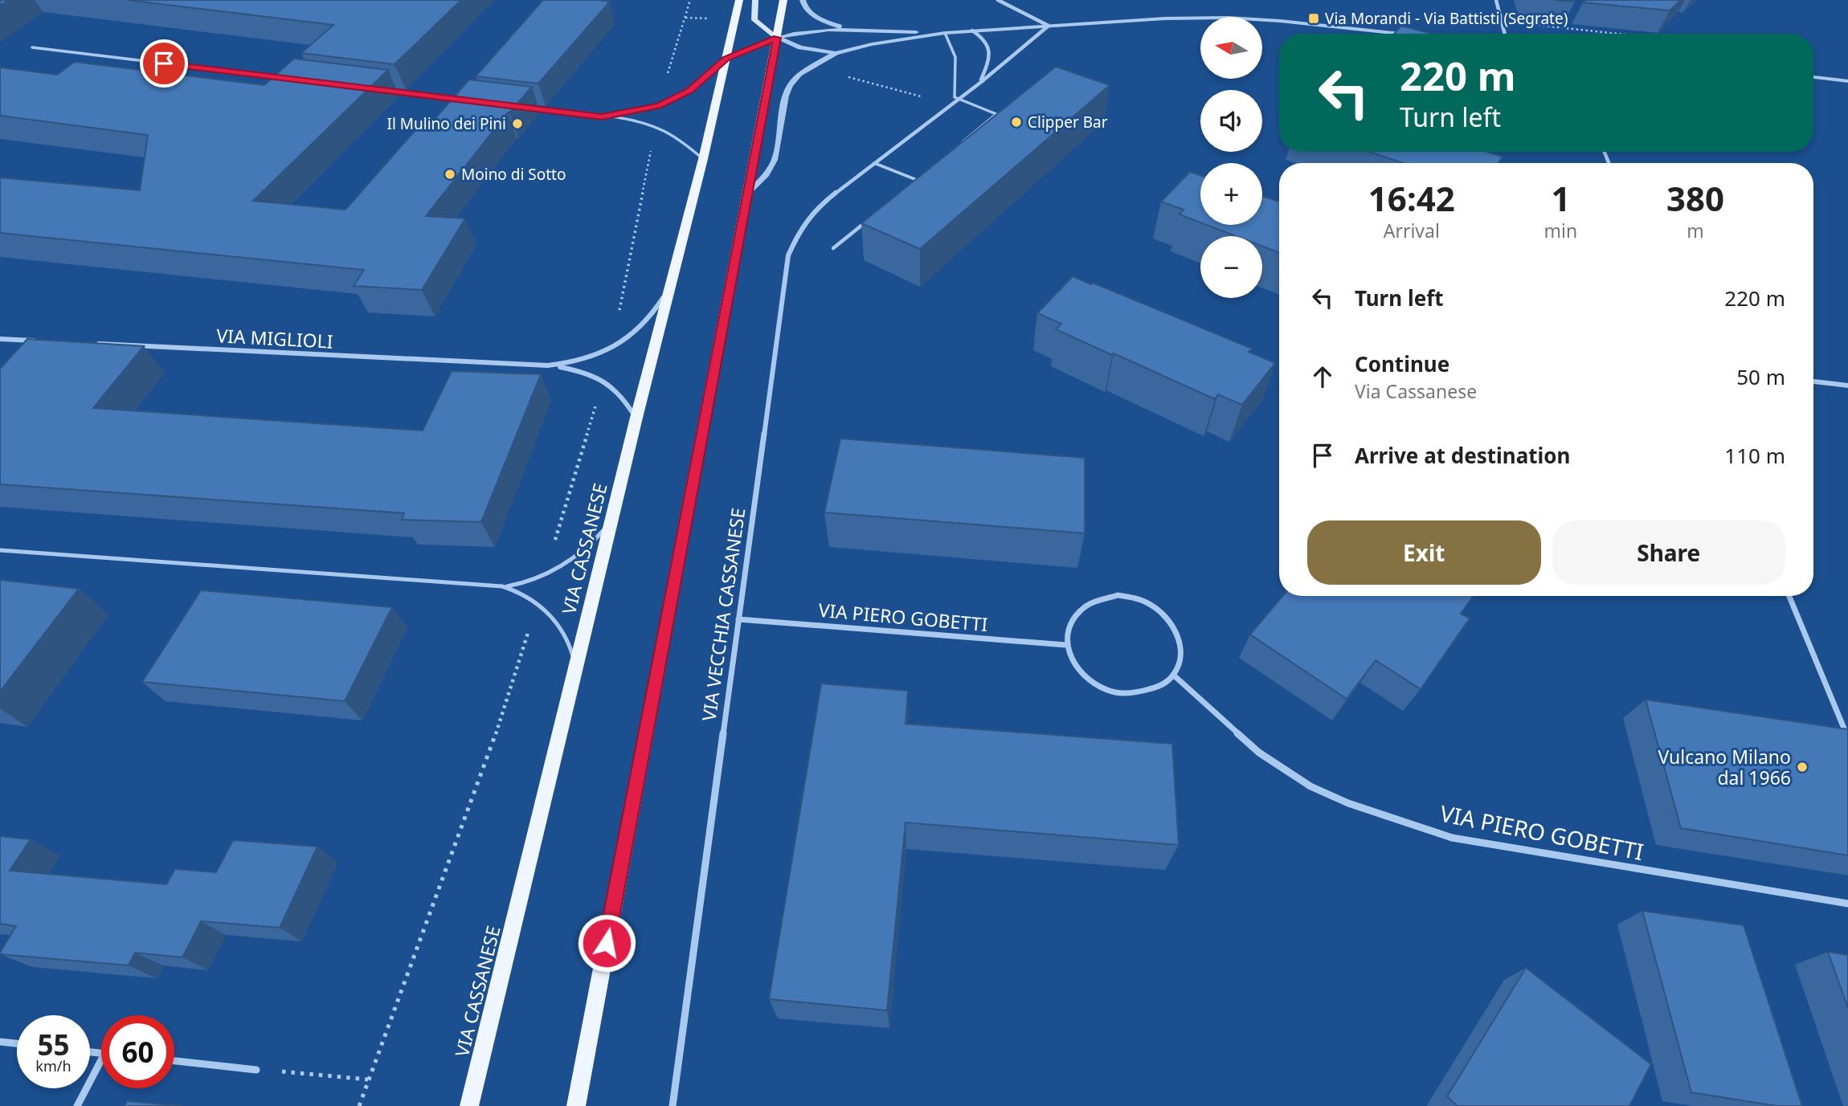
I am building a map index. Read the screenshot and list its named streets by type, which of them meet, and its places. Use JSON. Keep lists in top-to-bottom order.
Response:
{
  "streets": {
    "main road": ["VIA CASSANESE"],
    "street": ["VIA MIGLIOLI", "VIA VECCHIA CASSANESE", "VIA PIERO GOBETTI"]
  },
  "crossings": [
    ["VIA VECCHIA CASSANESE", "VIA PIERO GOBETTI"]
  ],
  "places": {
    "transit": ["Via Morandi - Via Battisti (Segrate)"],
    "other": [
      "Clipper Bar",
      "Il Mulino dei Pini",
      "Moino di Sotto",
      "Vulcano Milano dal 1966"
    ]
  },
  "north": "left",
  "page": {
    "map_buttons": ["+", "−"],
    "turn": ["220 m", "Turn left"],
    "eta": [
      "16:42",
      "Arrival",
      "1",
      "min",
      "380",
      "m"
    ],
    "list": [
      {
        "name": "Turn left",
        "value": "220 m"
      },
      {
        "name": "Continue",
        "note": "Via Cassanese",
        "value": "50 m"
      },
      {
        "name": "Arrive at destination",
        "value": "110 m"
      }
    ],
    "buttons": ["Exit", "Share"],
    "speed": "55 km/h",
    "limit": "60"
  }
}
